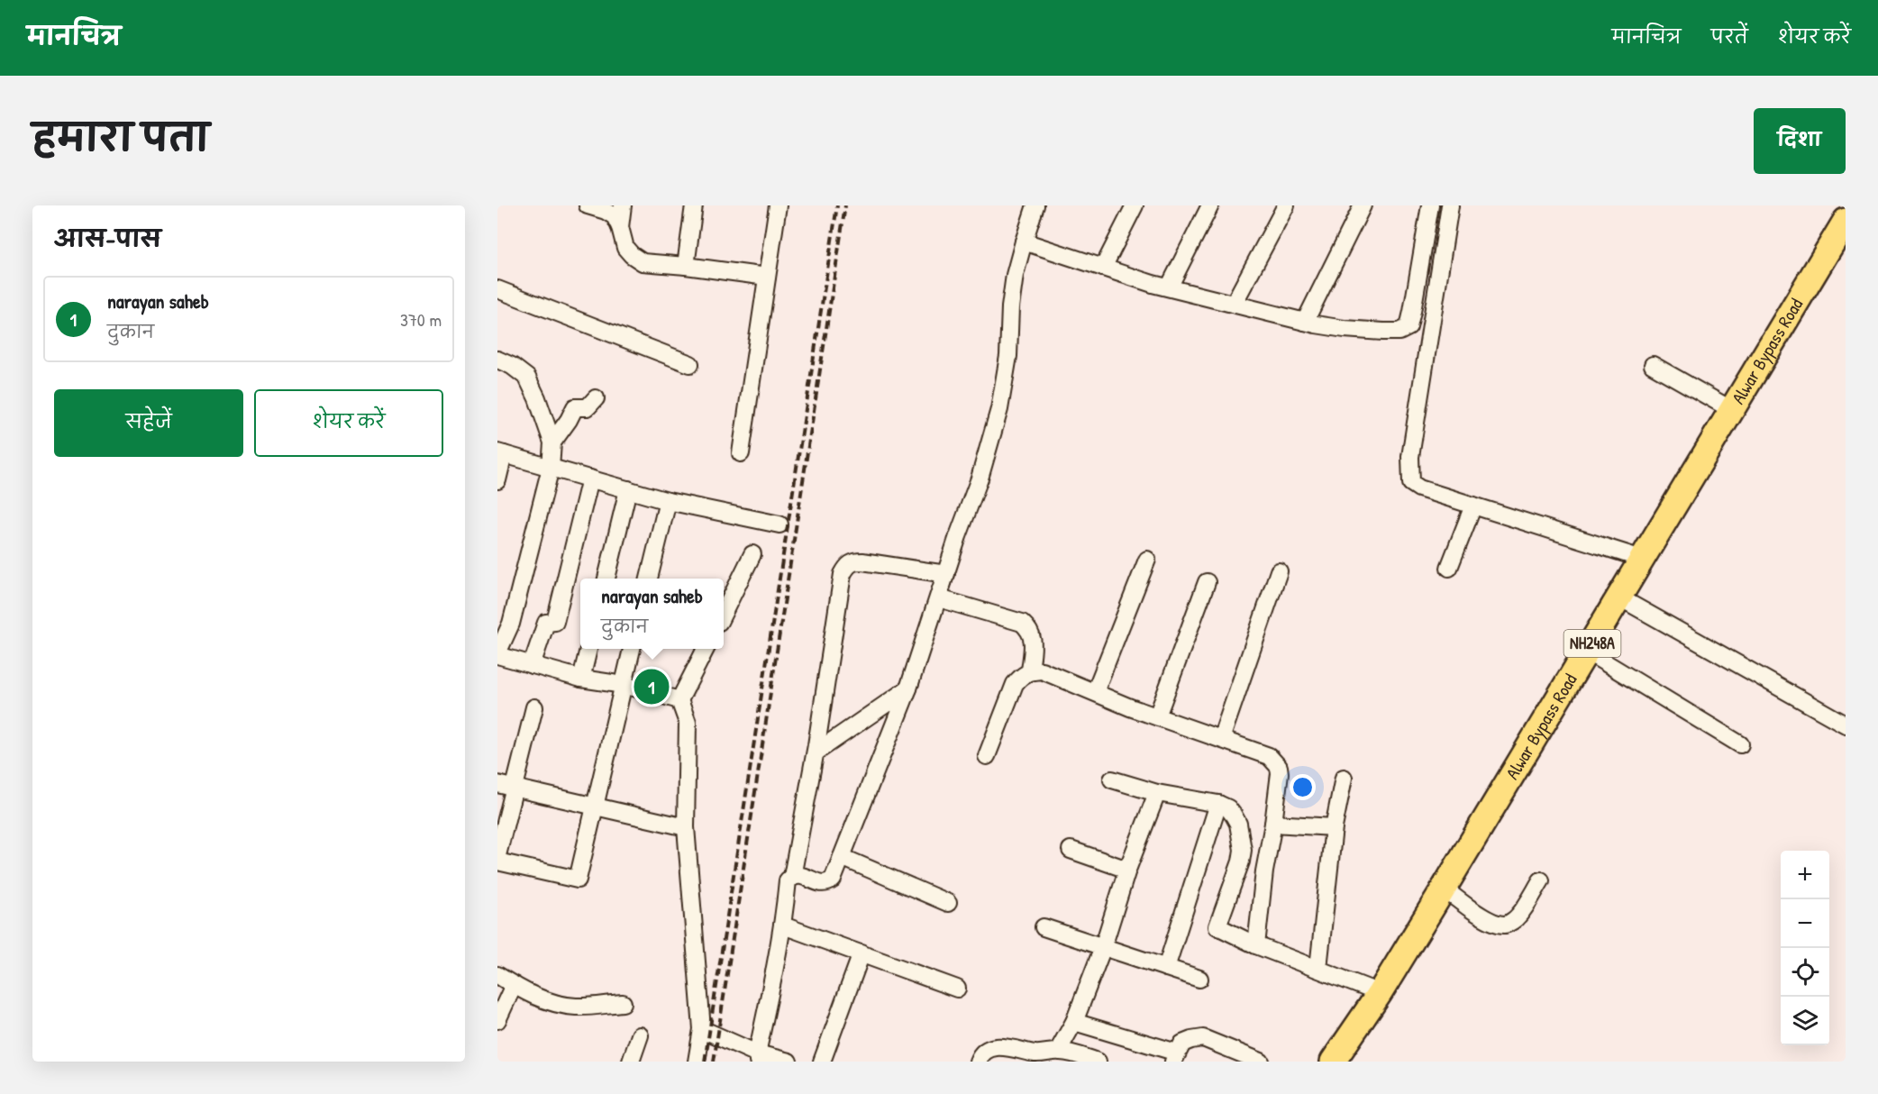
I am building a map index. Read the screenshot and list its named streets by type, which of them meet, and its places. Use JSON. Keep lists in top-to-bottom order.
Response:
{
  "streets": {
    "highway": ["Alwar Bypass Road", "NH248A"]
  },
  "page": {
    "header": "मानचित्र",
    "nav": ["मानचित्र", "परतें", "शेयर करें"],
    "title": "हमारा पता",
    "buttons": [
      "दिशा",
      ["सहेजें", "शेयर करें"]
    ],
    "heading": "आस-पास",
    "list": [
      {
        "mark": "1",
        "name": "narayan saheb",
        "note": "दुकान",
        "value": "370 m"
      }
    ],
    "popup": ["narayan saheb", "दुकान"],
    "pins": "1",
    "map_buttons": ["+", "−"]
  }
}
